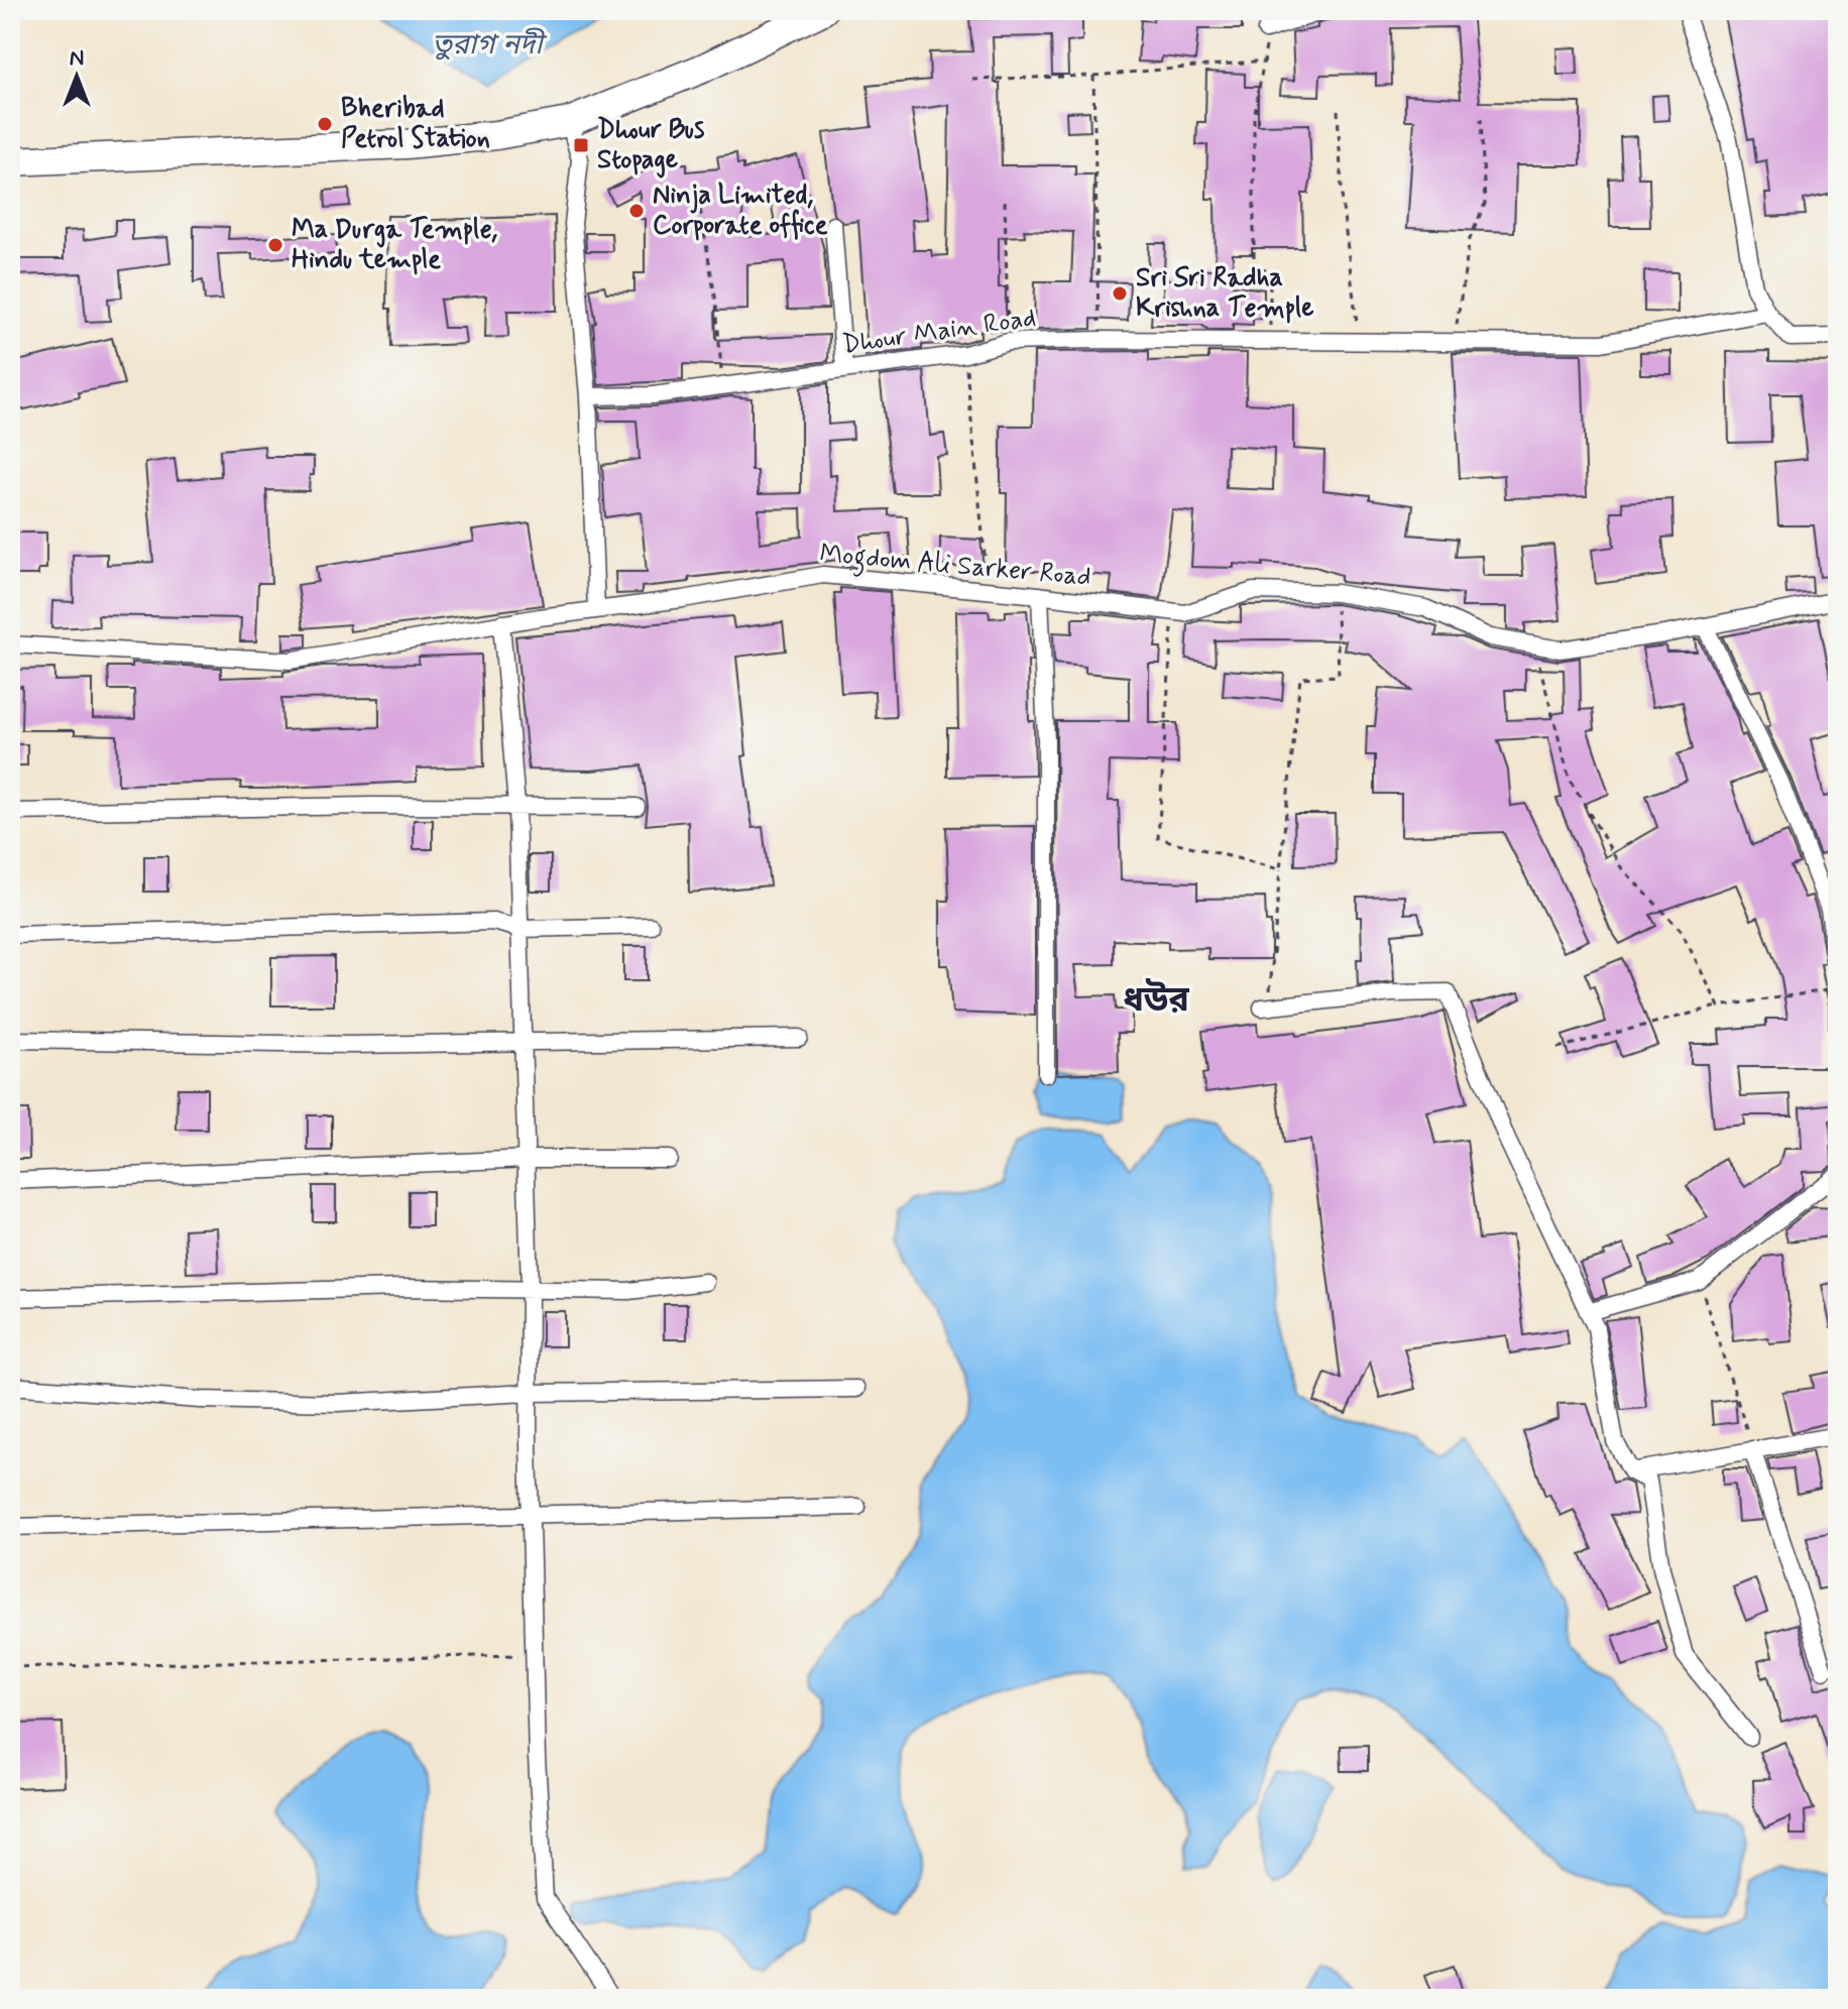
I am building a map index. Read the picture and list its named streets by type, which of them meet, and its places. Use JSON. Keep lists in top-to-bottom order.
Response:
{
  "streets": {
    "street": ["Dhour Main Road", "Mogdom Ali Sarker Road"]
  },
  "districts": ["ধউর"],
  "water": ["তুরাগ নদী"],
  "places": {
    "other": [
      "Bheribad Petrol Station",
      "Ninja Limited, Corporate office",
      "Ma Durga Temple, Hindu temple",
      "Sri Sri Radha Krishna Temple"
    ],
    "transit": ["Dhour Bus Stopage"]
  },
  "north": "top"
}
